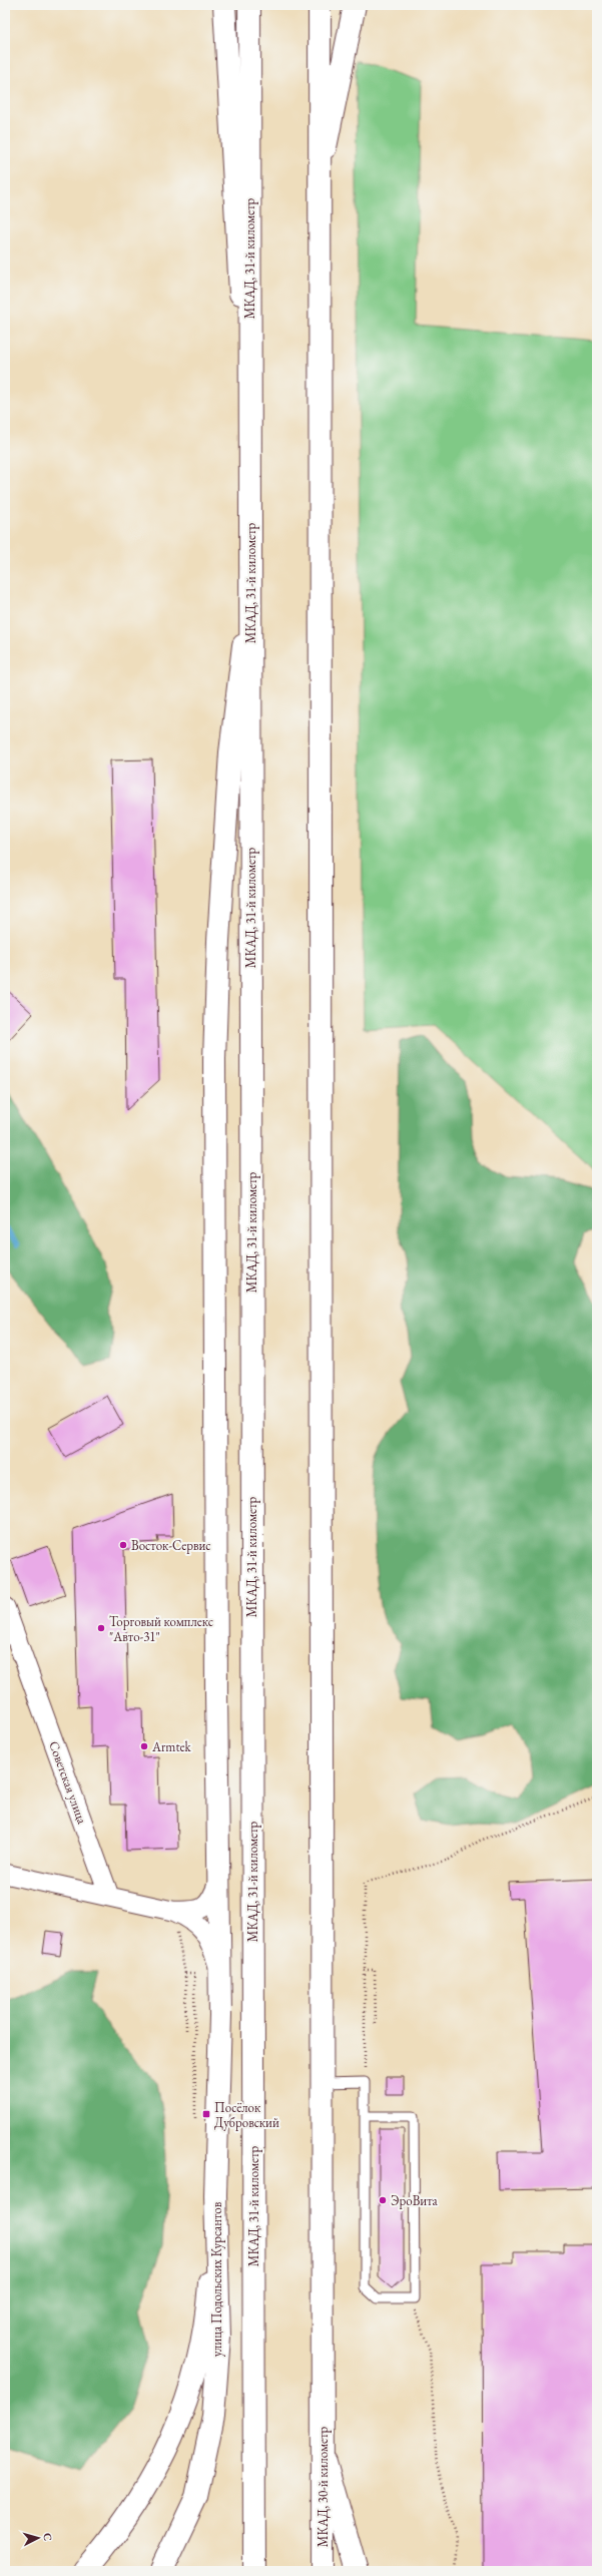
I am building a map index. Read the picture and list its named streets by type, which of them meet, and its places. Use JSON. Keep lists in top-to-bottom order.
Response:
{
  "streets": {
    "main road": ["МКАД, 31-й километр", "улица Подольских Курсантов", "МКАД, 30-й километр"],
    "street": ["Советская улица"]
  },
  "places": {
    "other": [
      "Восток-Сервис",
      "Торговый комплекс \"Авто-31\"",
      "Armtek",
      "ЭроВита"
    ],
    "transit": ["Посёлок Дубровский"]
  },
  "north": "right"
}
